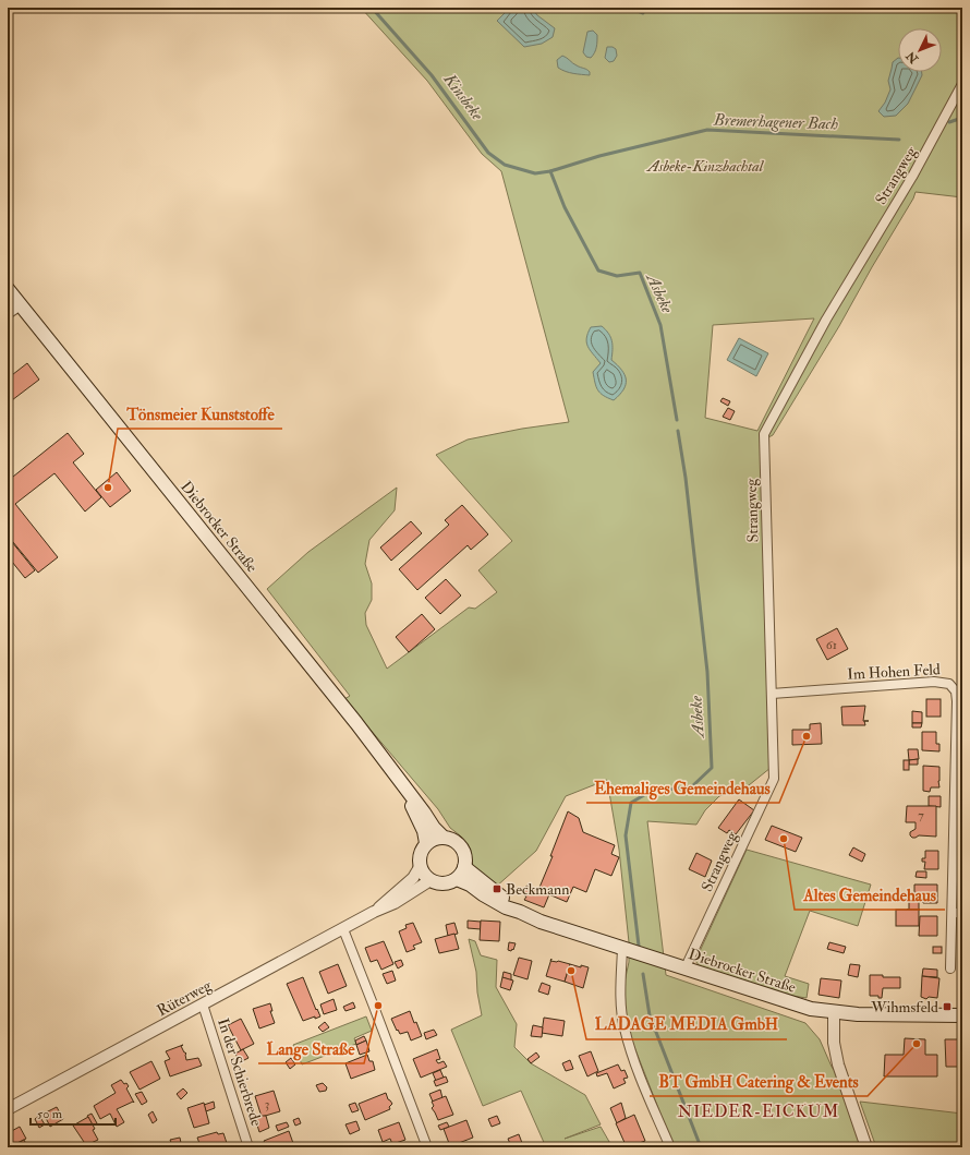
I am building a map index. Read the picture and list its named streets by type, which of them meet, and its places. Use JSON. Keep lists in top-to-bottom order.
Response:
{
  "streets": {
    "main road": ["Diebrocker Straße"],
    "street": [
      "Strangweg",
      "Im Hohen Feld",
      "Rüterweg",
      "In der Schierbrede"
    ]
  },
  "crossings": [
    ["Strangweg", "Diebrocker Straße"],
    ["Strangweg", "Im Hohen Feld"],
    ["Diebrocker Straße", "Rüterweg"],
    ["Rüterweg", "In der Schierbrede"]
  ],
  "districts": ["NIEDER-EICKUM"],
  "water": ["Kinsbeke", "Bremerhagener Bach", "Asbeke"],
  "parks": ["Asbeke-Kinzbachtal"],
  "places": {
    "other": [
      "Tönsmeier Kunststoffe",
      "Ehemaliges Gemeindehaus",
      "Altes Gemeindehaus",
      "LADAGE MEDIA GmbH",
      "Lange Straße",
      "BT GmbH Catering & Events"
    ],
    "transit": ["Beckmann", "Wihmsfeld"]
  },
  "house_numbers": ["61", "7", "3"],
  "scale_bar": "50 m",
  "north": "bottom left"
}
